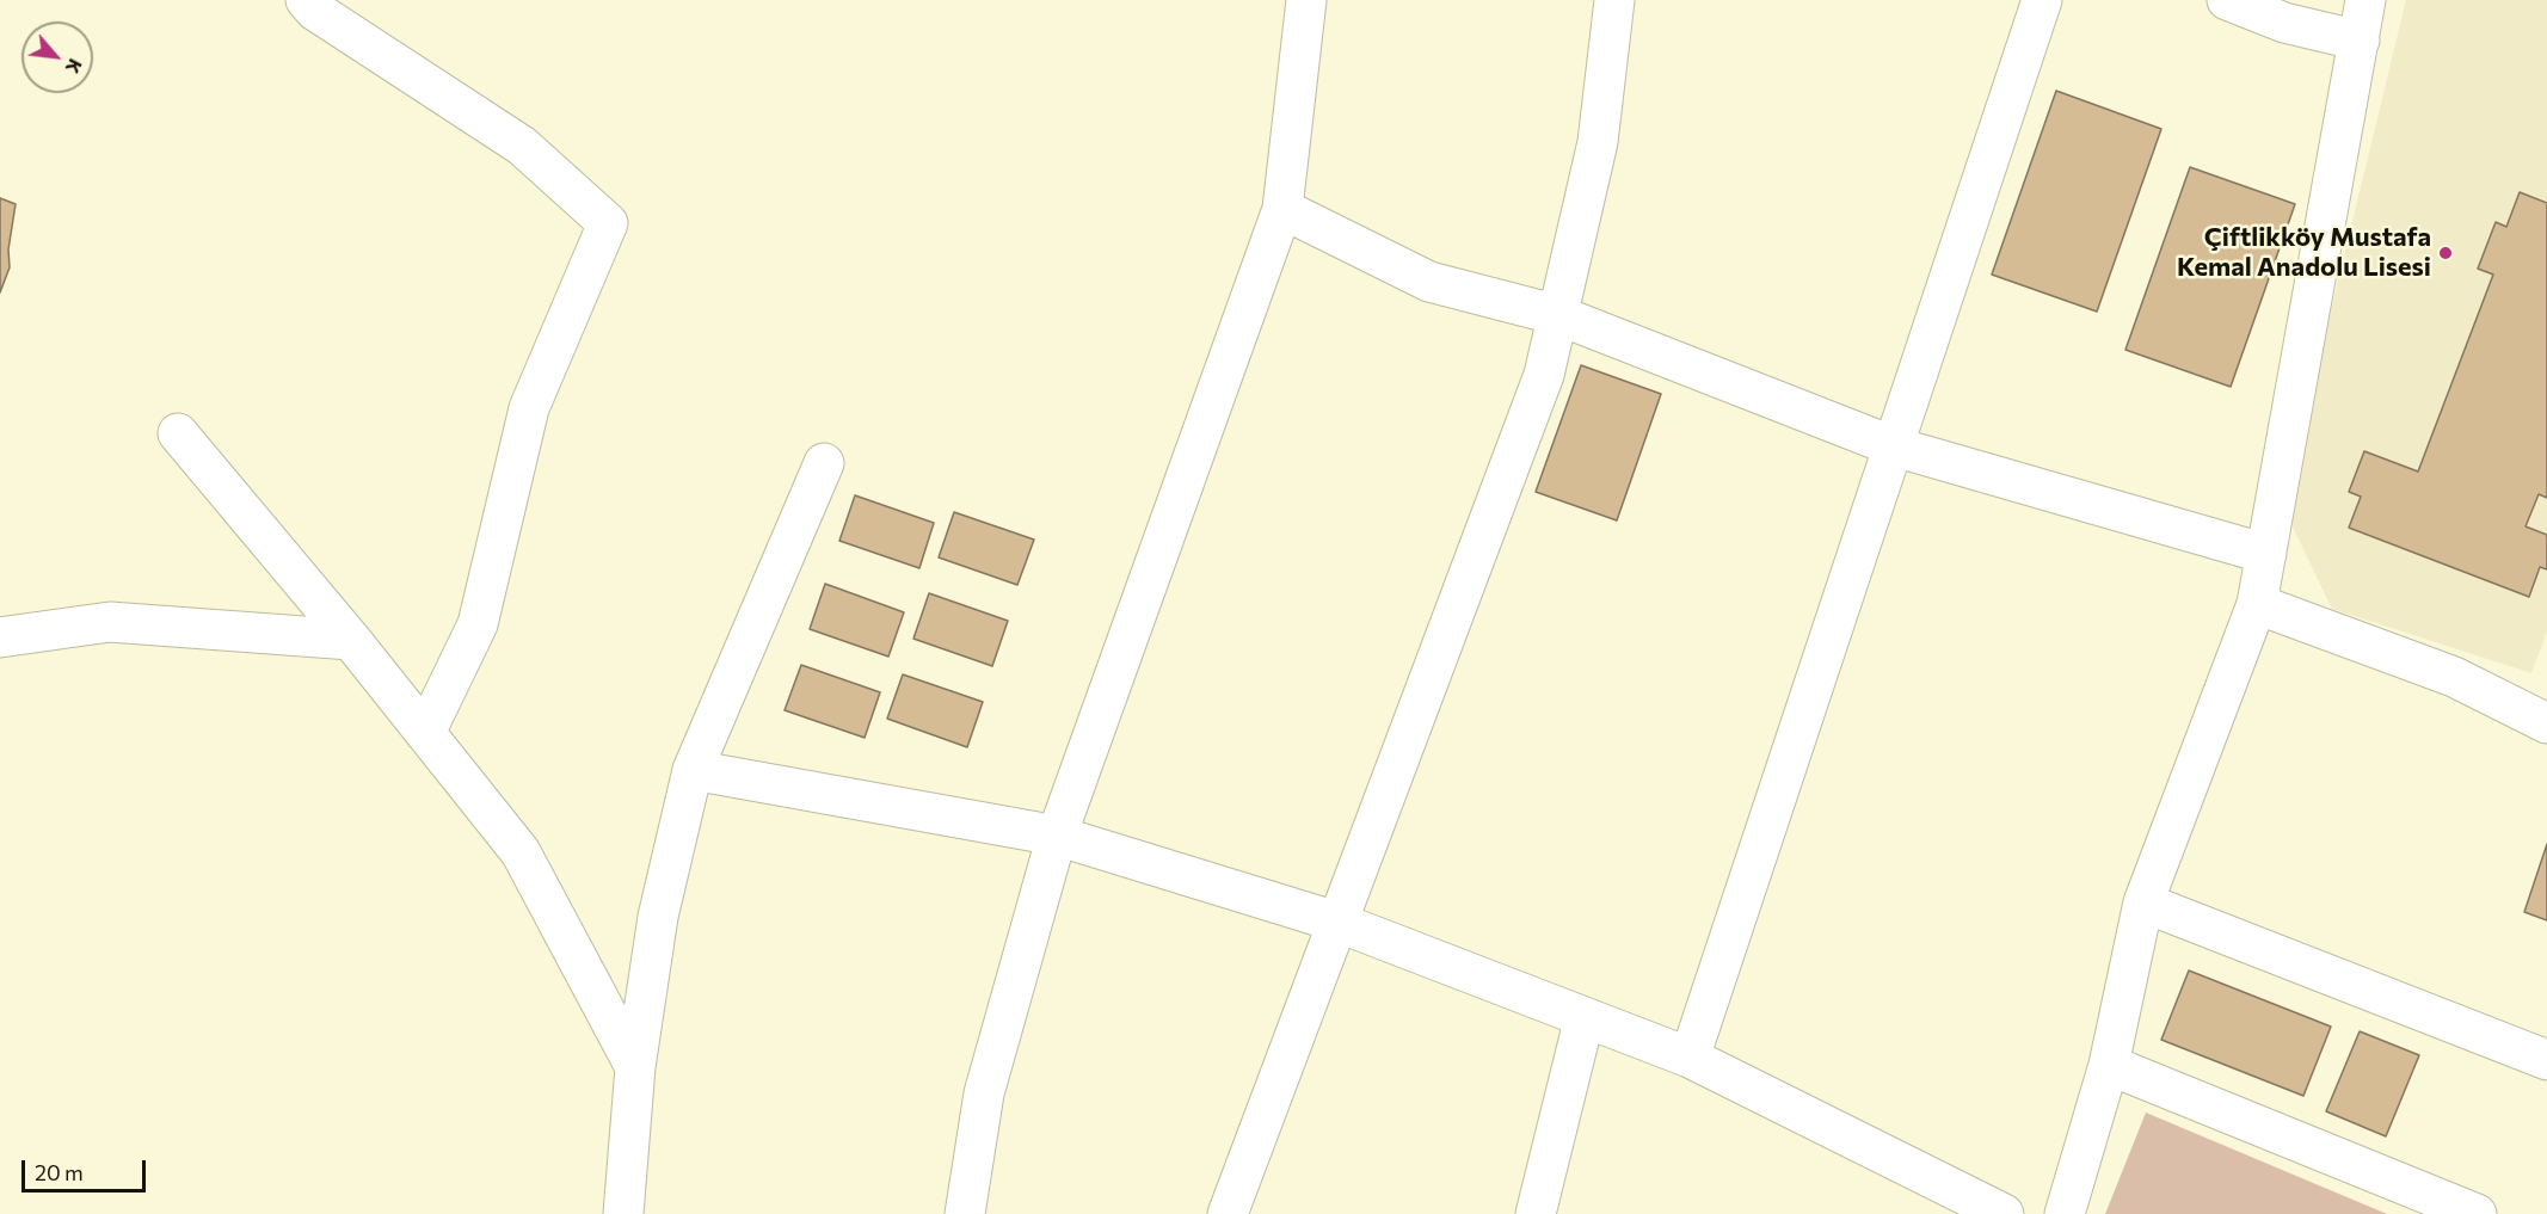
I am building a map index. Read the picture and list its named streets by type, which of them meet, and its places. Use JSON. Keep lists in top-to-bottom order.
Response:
{
  "places": ["Çiftlikköy Mustafa Kemal Anadolu Lisesi"],
  "scale_bar": "20 m",
  "north": "bottom right"
}
